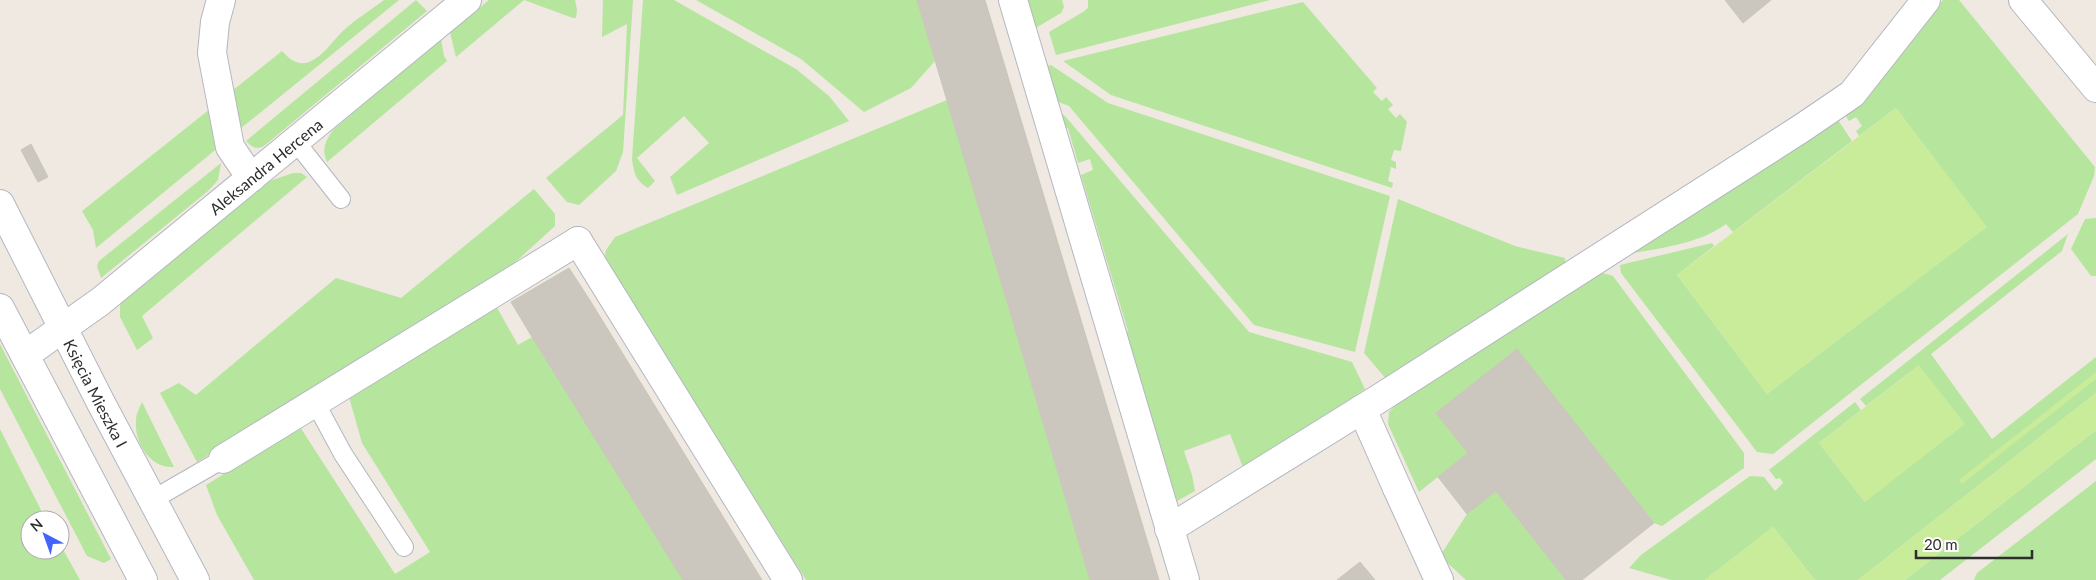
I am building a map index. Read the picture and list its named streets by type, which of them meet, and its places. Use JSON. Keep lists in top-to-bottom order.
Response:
{
  "streets": {
    "street": ["Aleksandra Hercena", "Księcia Mieszka I"]
  },
  "crossings": [
    ["Aleksandra Hercena", "Księcia Mieszka I"]
  ],
  "scale_bar": "20 m",
  "north": "top left"
}
